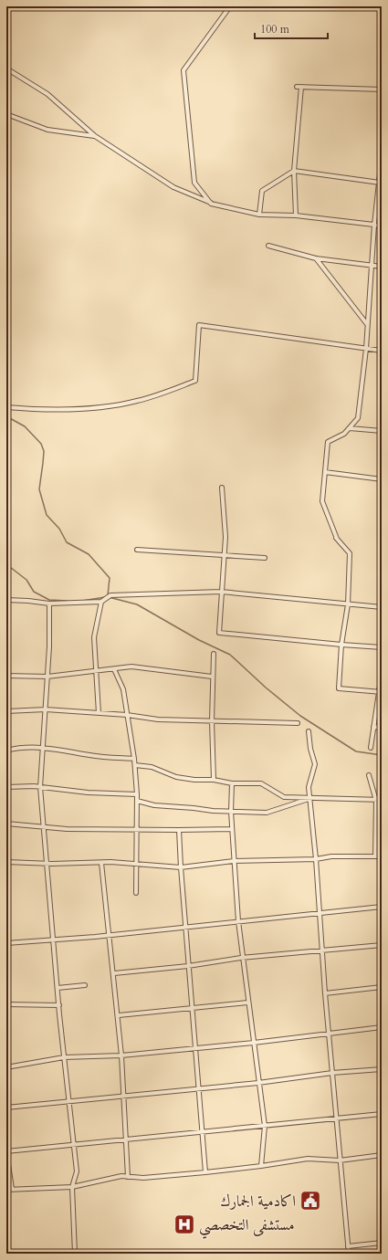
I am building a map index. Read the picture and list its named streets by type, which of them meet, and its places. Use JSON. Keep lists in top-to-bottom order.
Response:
{
  "places": {
    "public building": ["اكادمية الجمارك"],
    "hospital": ["مستشفى التخصصي"]
  },
  "scale_bar": "100 m"
}
